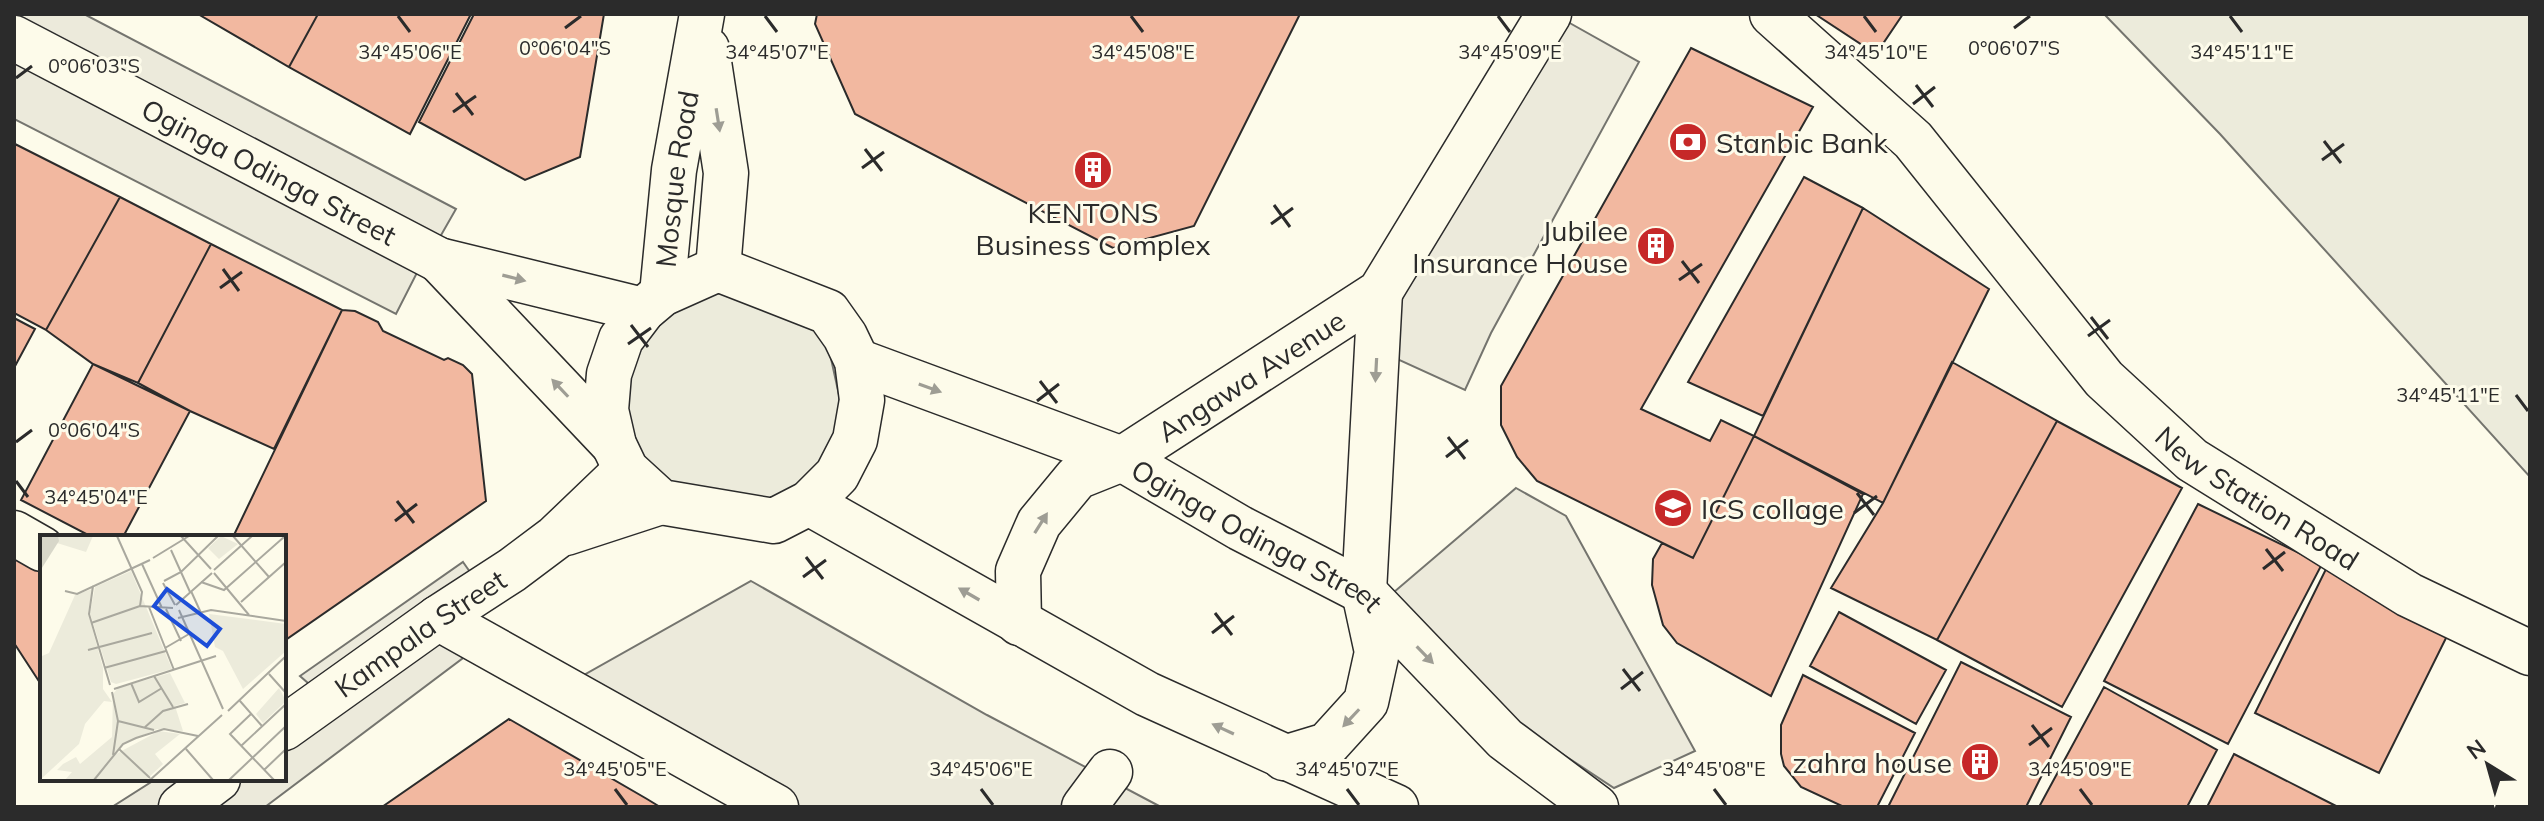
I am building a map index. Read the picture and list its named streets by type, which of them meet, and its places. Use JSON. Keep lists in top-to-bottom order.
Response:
{
  "streets": {
    "main road": [
      "Oginga Odinga Street",
      "Mosque Road",
      "Angawa Avenue",
      "New Station Road",
      "Kampala Street"
    ]
  },
  "crossings": [
    ["Oginga Odinga Street", "Mosque Road"],
    ["Oginga Odinga Street", "Angawa Avenue"],
    ["Oginga Odinga Street", "Kampala Street"],
    ["Mosque Road", "Kampala Street"]
  ],
  "places": {
    "bank": ["Stanbic Bank"],
    "building": ["KENTONS Business Complex", "Jubilee Insurance House", "zahra house"],
    "school or university": ["ICS collage"]
  },
  "north": "top left",
  "coordinates": [
    "0°06'04\"S",
    "0°06'07\"S",
    "34°45'06\"E",
    "34°45'07\"E",
    "34°45'08\"E",
    "34°45'09\"E",
    "34°45'10\"E",
    "34°45'11\"E",
    "0°06'03\"S",
    "34°45'04\"E",
    "34°45'05\"E"
  ]
}
